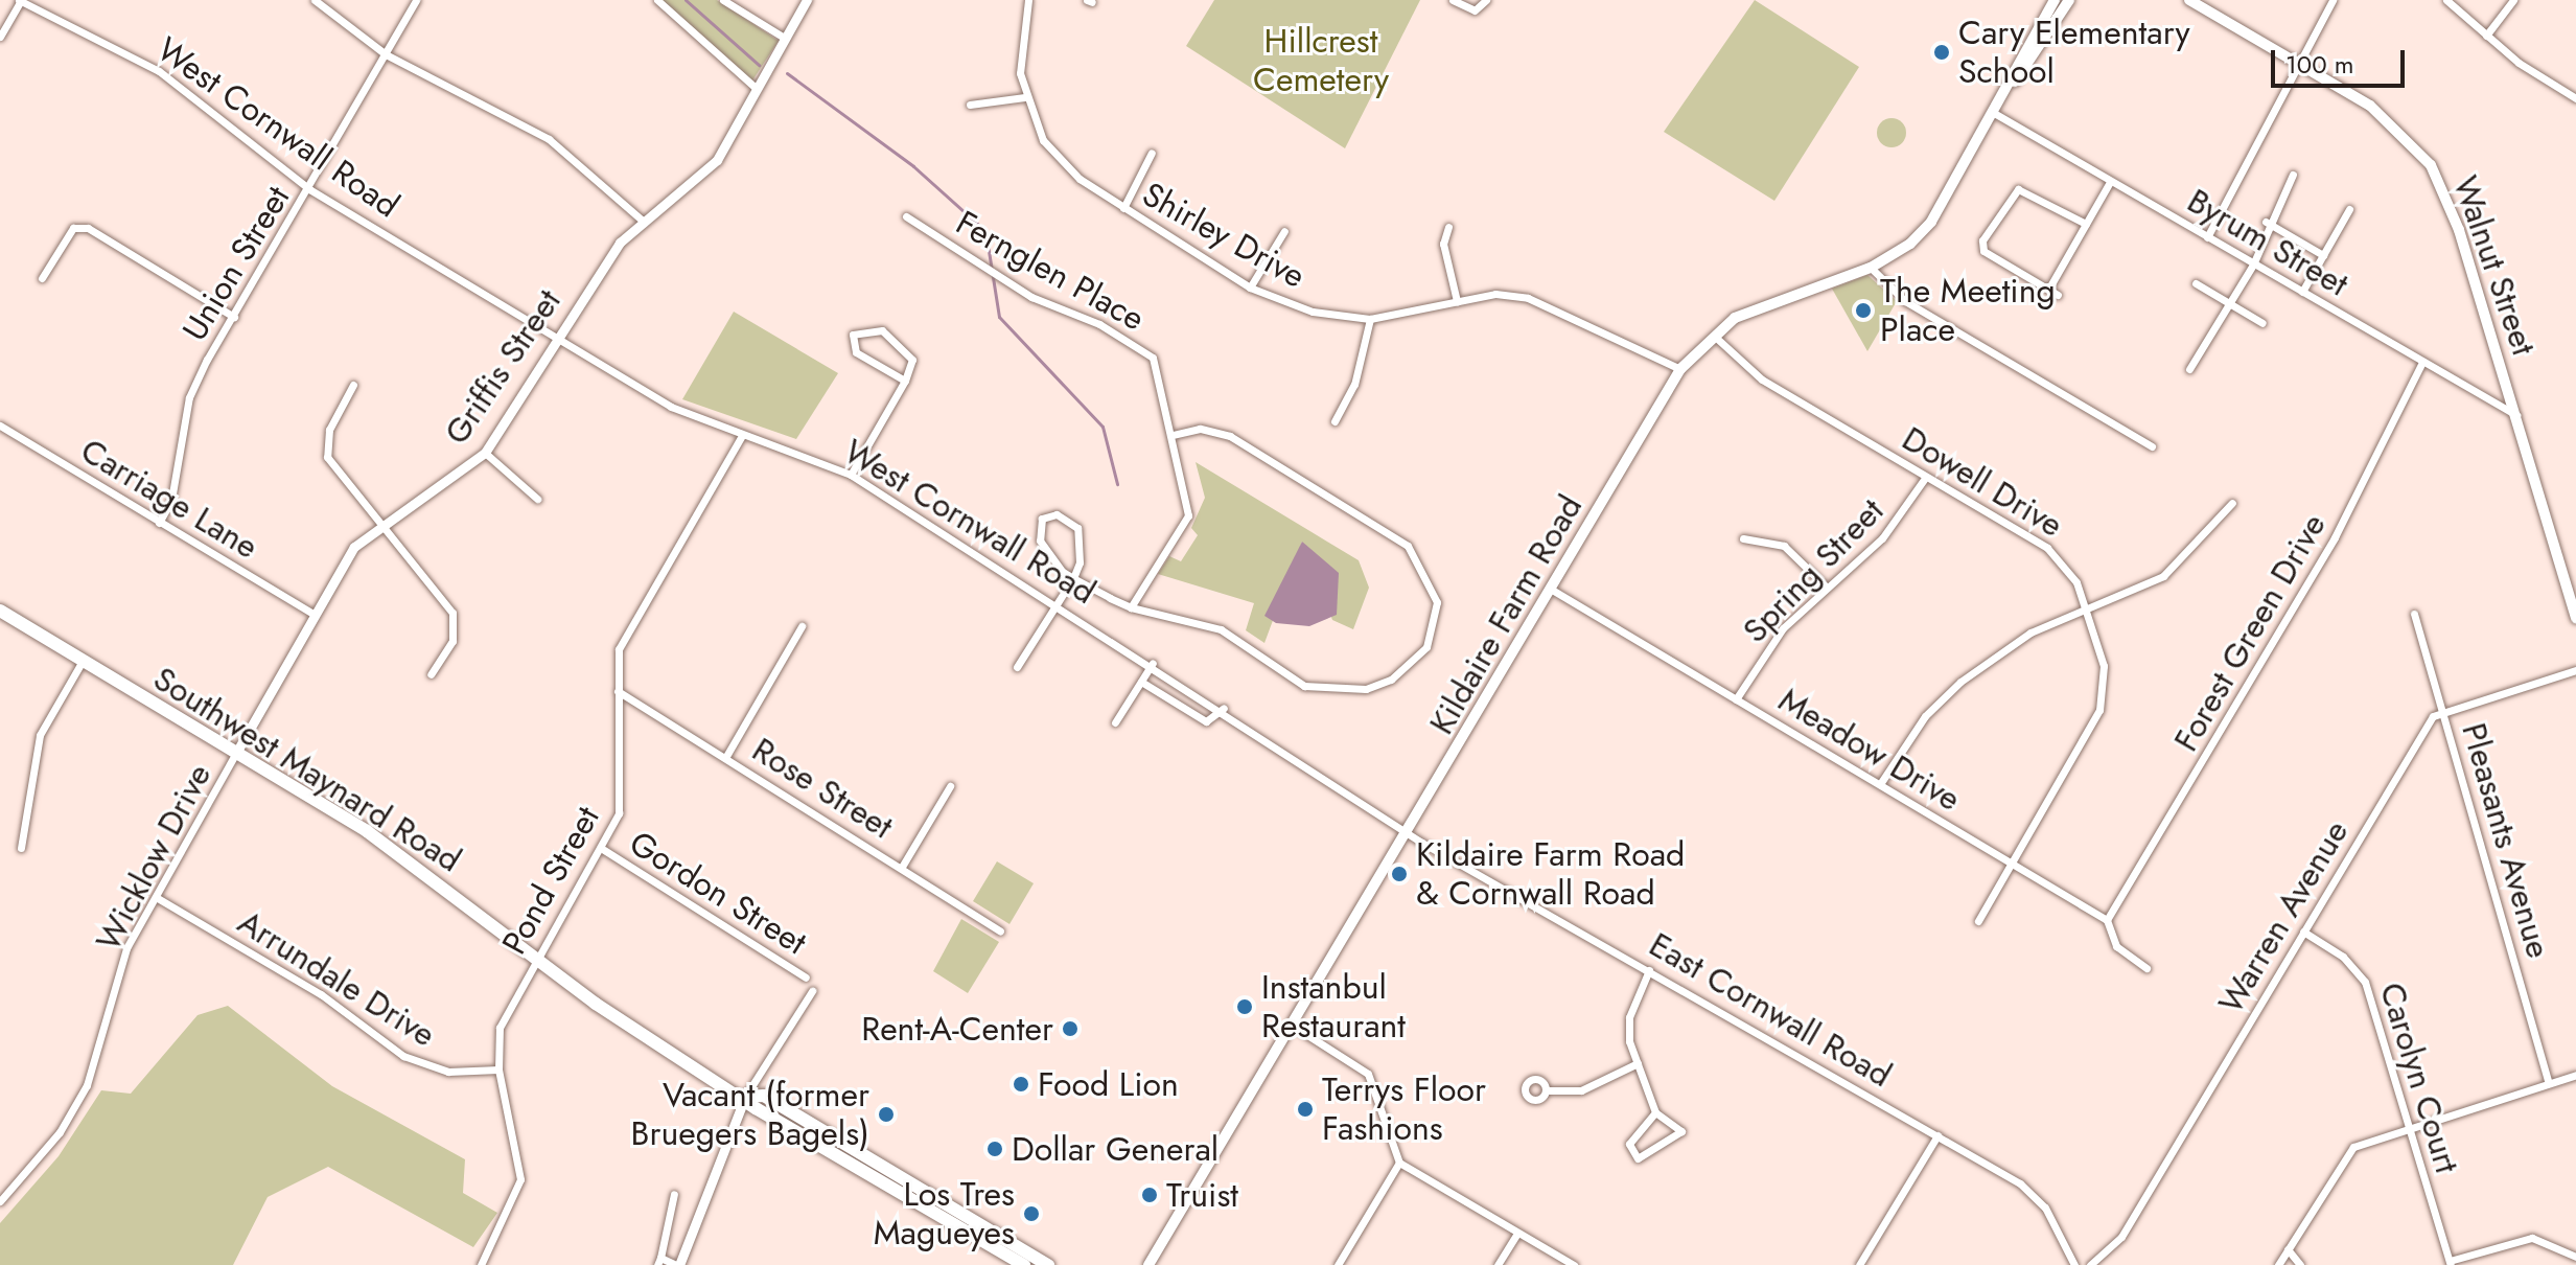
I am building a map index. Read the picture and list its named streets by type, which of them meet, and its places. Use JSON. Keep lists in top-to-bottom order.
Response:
{
  "streets": {
    "main road": ["Walnut Street", "Kildaire Farm Road", "Southwest Maynard Road"],
    "street": [
      "West Cornwall Road",
      "Shirley Drive",
      "Byrum Street",
      "Union Street",
      "Fernglen Place",
      "Griffis Street",
      "Dowell Drive",
      "Carriage Lane",
      "Spring Street",
      "Forest Green Drive",
      "Meadow Drive",
      "Rose Street",
      "Pleasants Avenue",
      "Wicklow Drive",
      "Pond Street",
      "Gordon Street",
      "Warren Avenue",
      "Arrundale Drive",
      "East Cornwall Road",
      "Carolyn Court"
    ]
  },
  "crossings": [
    ["West Cornwall Road", "Union Street"],
    ["West Cornwall Road", "Griffis Street"],
    ["West Cornwall Road", "Kildaire Farm Road"],
    ["West Cornwall Road", "Pond Street"],
    ["West Cornwall Road", "East Cornwall Road"],
    ["Shirley Drive", "Kildaire Farm Road"],
    ["Byrum Street", "Walnut Street"],
    ["Byrum Street", "Kildaire Farm Road"],
    ["Byrum Street", "Forest Green Drive"],
    ["Union Street", "Carriage Lane"],
    ["Griffis Street", "Carriage Lane"],
    ["Griffis Street", "Southwest Maynard Road"],
    ["Griffis Street", "Wicklow Drive"],
    ["Dowell Drive", "Spring Street"],
    ["Dowell Drive", "Kildaire Farm Road"],
    ["Dowell Drive", "Meadow Drive"],
    ["Spring Street", "Meadow Drive"],
    ["Kildaire Farm Road", "Meadow Drive"],
    ["Kildaire Farm Road", "East Cornwall Road"],
    ["Forest Green Drive", "Meadow Drive"],
    ["Southwest Maynard Road", "Wicklow Drive"],
    ["Southwest Maynard Road", "Pond Street"],
    ["Rose Street", "Pond Street"],
    ["Pleasants Avenue", "Warren Avenue"],
    ["Wicklow Drive", "Arrundale Drive"],
    ["Pond Street", "Gordon Street"],
    ["Pond Street", "Arrundale Drive"],
    ["Warren Avenue", "Carolyn Court"]
  ],
  "parks": ["Hillcrest Cemetery"],
  "places": [
    "Cary Elementary School",
    "The Meeting Place",
    "Kildaire Farm Road & Cornwall Road",
    "Instanbul Restaurant",
    "Rent-A-Center",
    "Food Lion",
    "Terrys Floor Fashions",
    "Vacant (former Bruegers Bagels)",
    "Dollar General",
    "Truist",
    "Los Tres Magueyes"
  ],
  "scale_bar": "100 m"
}
